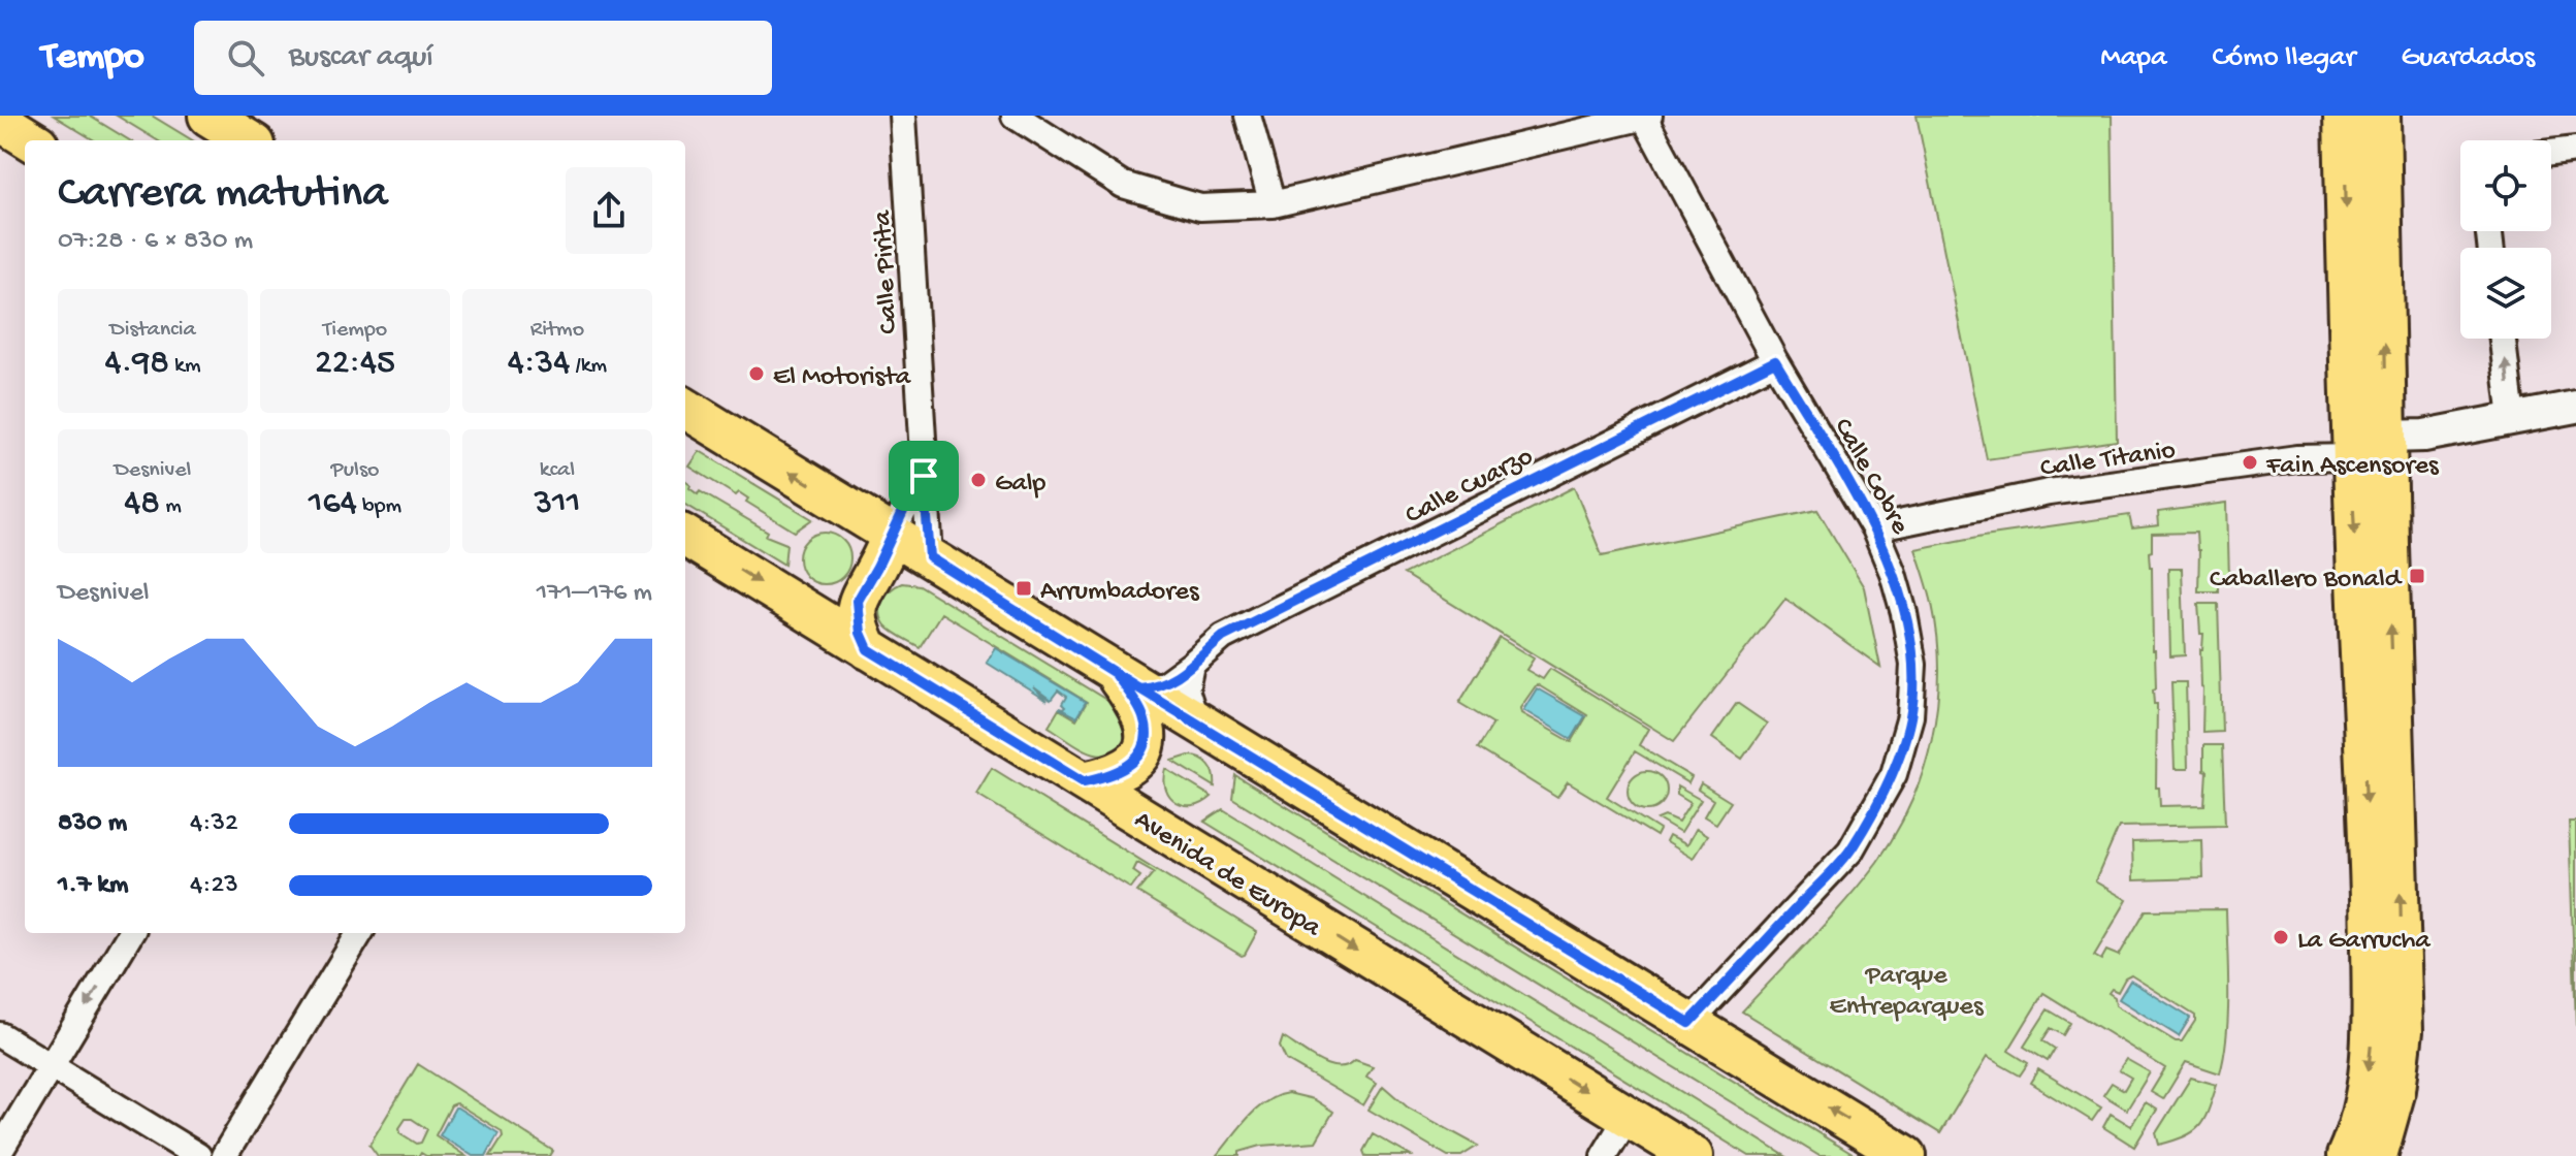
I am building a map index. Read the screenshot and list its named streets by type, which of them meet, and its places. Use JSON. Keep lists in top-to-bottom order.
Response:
{
  "streets": {
    "main road": ["Avenida de Europa"],
    "street": [
      "Calle Pirita",
      "Calle Titanio",
      "Calle Cobre",
      "Calle Cuarzo"
    ]
  },
  "crossings": [
    ["Calle Titanio", "Calle Cobre"],
    ["Calle Cobre", "Calle Cuarzo"]
  ],
  "parks": ["Parque Entreparques"],
  "places": {
    "other": [
      "El Motorista",
      "Fain Ascensores",
      "Galp",
      "La Garrucha"
    ],
    "transit": ["Caballero Bonald", "Arrumbadores"]
  },
  "page": {
    "header": "Tempo",
    "search": "Buscar aquí",
    "nav": ["Mapa", "Cómo llegar", "Guardados"],
    "heading": ["Carrera matutina", "07:28 · 6 × 830 m"],
    "stats": [
      ["Distancia", "4.98 km"],
      ["Tiempo", "22:45"],
      ["Ritmo", "4:34 /km"],
      ["Desnivel", "48 m"],
      ["Pulso", "164 bpm"],
      ["kcal", "311"]
    ],
    "chart": ["Desnivel", "171–176 m"],
    "list": [
      {
        "name": "830 m",
        "note": "4:32"
      },
      {
        "name": "1.7 km",
        "note": "4:23"
      }
    ]
  }
}
